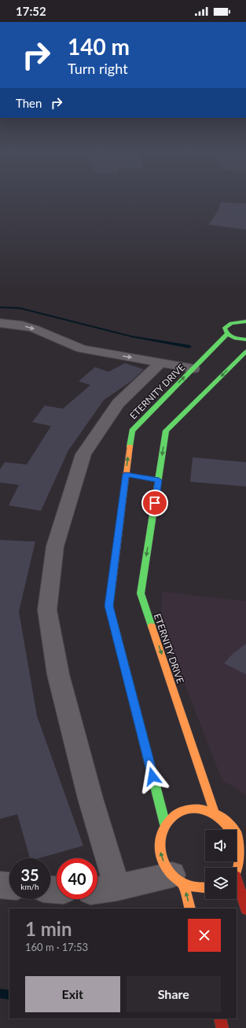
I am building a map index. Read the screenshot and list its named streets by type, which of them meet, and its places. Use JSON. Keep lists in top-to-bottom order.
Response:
{
  "streets": {
    "street": ["ETERNITY DRIVE"]
  },
  "page": {
    "status": "17:52",
    "turn": ["140 m", "Turn right"],
    "then": "Then",
    "speed": "35 km/h",
    "limit": "40",
    "heading": ["1 min", "160 m · 17:53"],
    "buttons": ["Exit", "Share"]
  }
}
